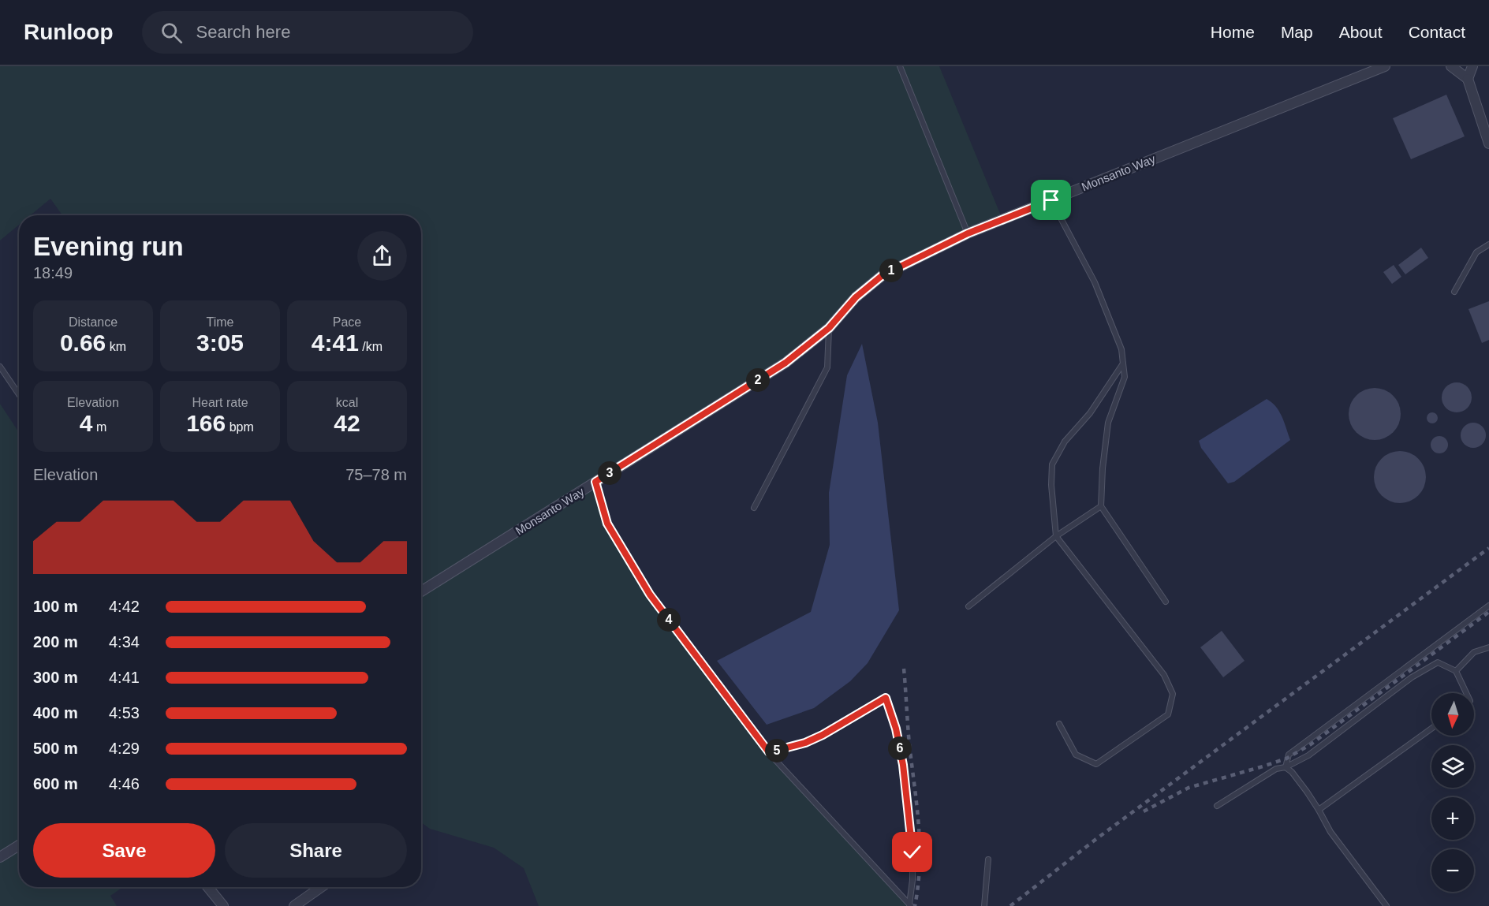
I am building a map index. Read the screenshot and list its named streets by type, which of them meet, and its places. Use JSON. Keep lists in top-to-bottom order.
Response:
{
  "streets": {
    "street": ["Monsanto Way"]
  },
  "north": "bottom",
  "page": {
    "header": "Runloop",
    "search": "Search here",
    "nav": [
      "Home",
      "Map",
      "About",
      "Contact"
    ],
    "heading": ["Evening run", "18:49"],
    "pins": [
      "1",
      "2",
      "3",
      "4",
      "6",
      "5"
    ],
    "stats": [
      ["Distance", "0.66 km"],
      ["Time", "3:05"],
      ["Pace", "4:41 /km"],
      ["Elevation", "4 m"],
      ["Heart rate", "166 bpm"],
      ["kcal", "42"]
    ],
    "chart": ["Elevation", "75–78 m"],
    "list": [
      {
        "name": "100 m",
        "note": "4:42"
      },
      {
        "name": "200 m",
        "note": "4:34"
      },
      {
        "name": "300 m",
        "note": "4:41"
      },
      {
        "name": "400 m",
        "note": "4:53"
      },
      {
        "name": "500 m",
        "note": "4:29"
      },
      {
        "name": "600 m",
        "note": "4:46"
      }
    ],
    "map_buttons": ["+", "−"],
    "buttons": ["Save", "Share"]
  }
}
